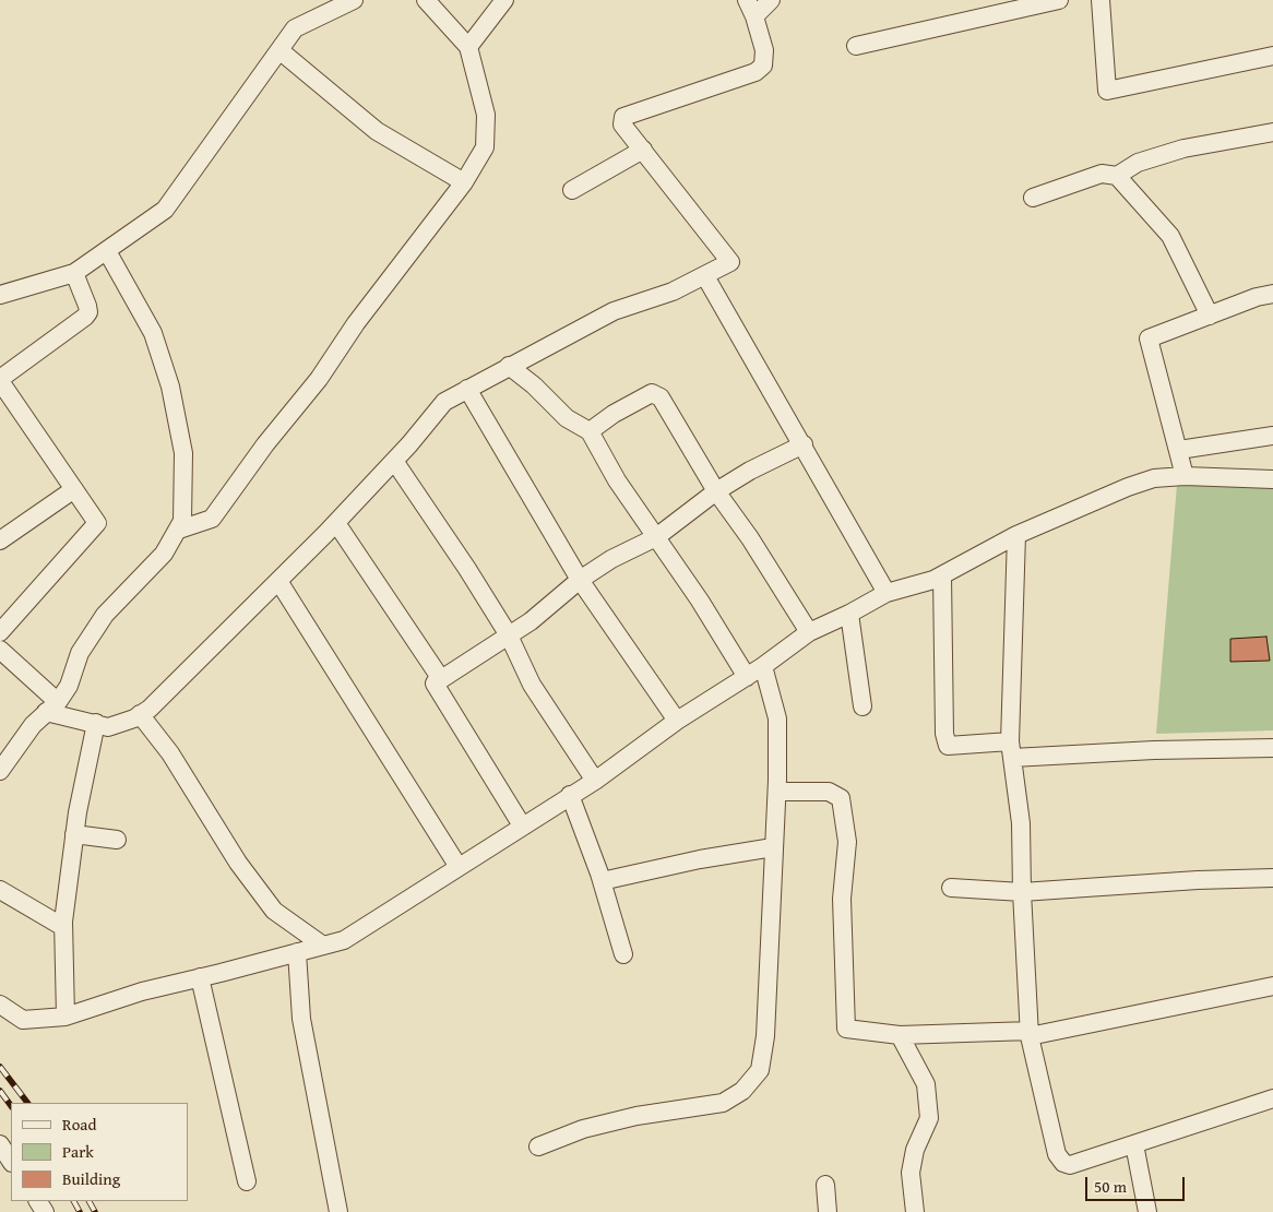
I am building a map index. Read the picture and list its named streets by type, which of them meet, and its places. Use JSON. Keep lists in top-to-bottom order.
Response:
{
  "legend": ["Road", "Park", "Building"],
  "scale_bar": "50 m"
}
